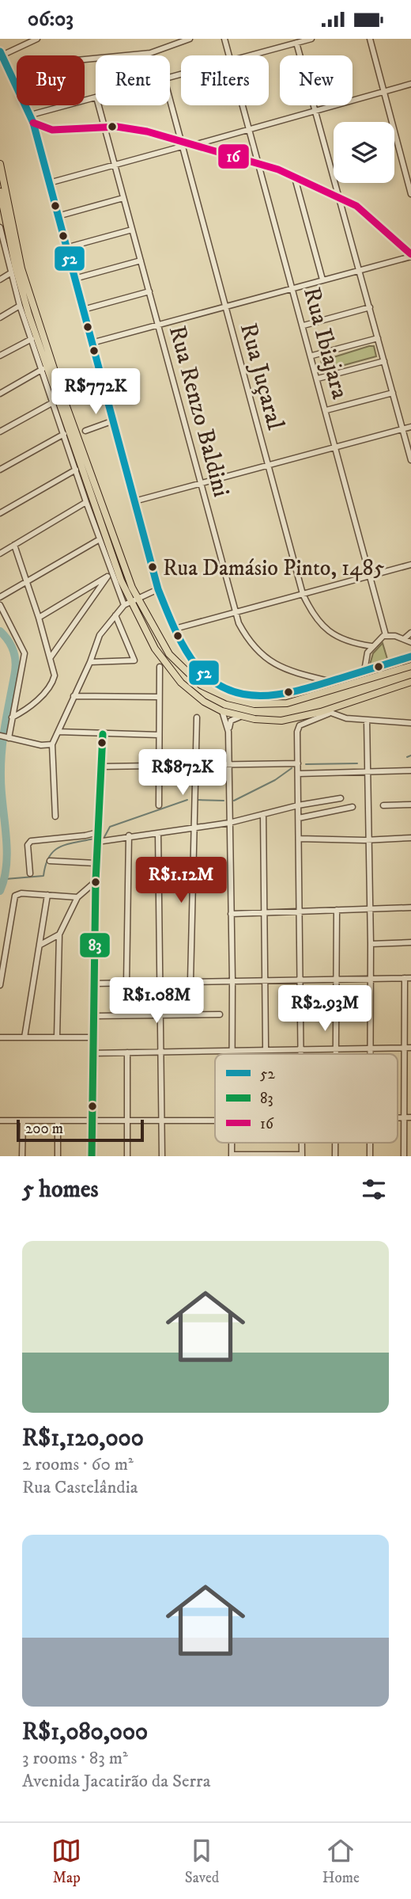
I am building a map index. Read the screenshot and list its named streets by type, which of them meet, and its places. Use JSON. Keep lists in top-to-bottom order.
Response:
{
  "streets": {
    "street": ["Rua Ibiajara", "Rua Juçaral", "Rua Renzo Baldini"]
  },
  "places": ["Rua Damásio Pinto, 1485"],
  "lines": ["transit line 52", "transit line 16", "transit line 83"],
  "legend": ["52", "83", "16"],
  "scale_bar": "200 m",
  "page": {
    "status": "06:03",
    "chip": [
      "Buy",
      "Rent",
      "Filters",
      "New"
    ],
    "price": [
      "R$772K",
      "R$872K",
      "R$1.12M",
      "R$1.08M",
      "R$2.93M"
    ],
    "scale": "200 m",
    "heading": "5 homes",
    "list": [
      {
        "name": "R$1,120,000",
        "note": "2 rooms · 60 m² · Rua Castelândia"
      },
      {
        "name": "R$1,080,000",
        "note": "3 rooms · 83 m² · Avenida Jacatirão da Serra"
      }
    ],
    "tabs": ["Map", "Saved", "Home"]
  }
}
